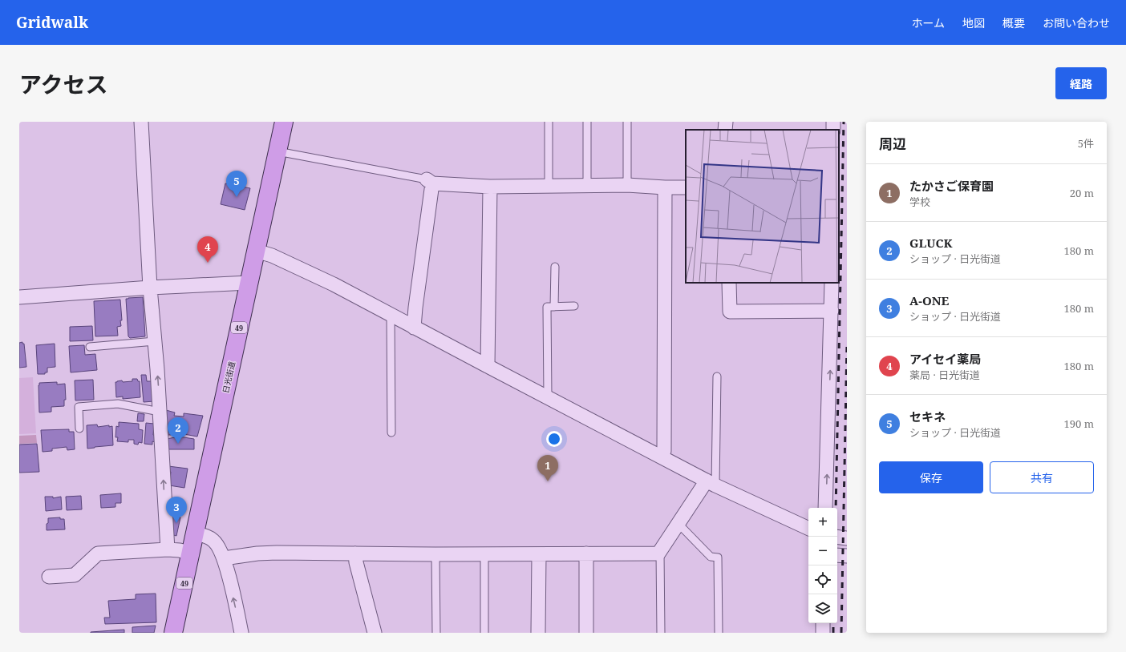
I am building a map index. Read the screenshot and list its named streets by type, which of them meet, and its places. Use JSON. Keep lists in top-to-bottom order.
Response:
{
  "streets": {
    "main road": ["49", "日光街道"]
  },
  "page": {
    "header": "Gridwalk",
    "nav": [
      "ホーム",
      "地図",
      "概要",
      "お問い合わせ"
    ],
    "title": "アクセス",
    "buttons": [
      "経路",
      ["保存", "共有"]
    ],
    "heading": ["周辺", "5件"],
    "list": [
      {
        "mark": "1",
        "name": "たかさご保育園",
        "note": "学校",
        "value": "20 m"
      },
      {
        "mark": "2",
        "name": "GLUCK",
        "note": "ショップ · 日光街道",
        "value": "180 m"
      },
      {
        "mark": "3",
        "name": "A-ONE",
        "note": "ショップ · 日光街道",
        "value": "180 m"
      },
      {
        "mark": "4",
        "name": "アイセイ薬局",
        "note": "薬局 · 日光街道",
        "value": "180 m"
      },
      {
        "mark": "5",
        "name": "セキネ",
        "note": "ショップ · 日光街道",
        "value": "190 m"
      }
    ],
    "pins": [
      "5",
      "4",
      "2",
      "1",
      "3"
    ],
    "map_buttons": ["+", "−"]
  }
}
